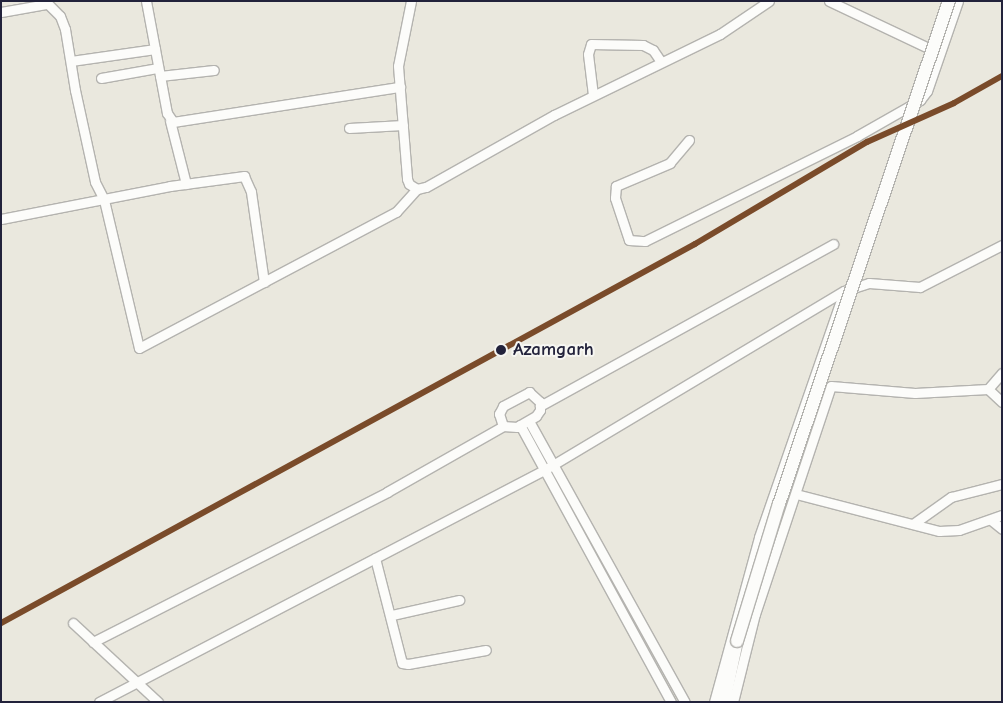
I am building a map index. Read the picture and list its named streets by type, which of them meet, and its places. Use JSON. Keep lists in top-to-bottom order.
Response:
{
  "places": ["Azamgarh"]
}
